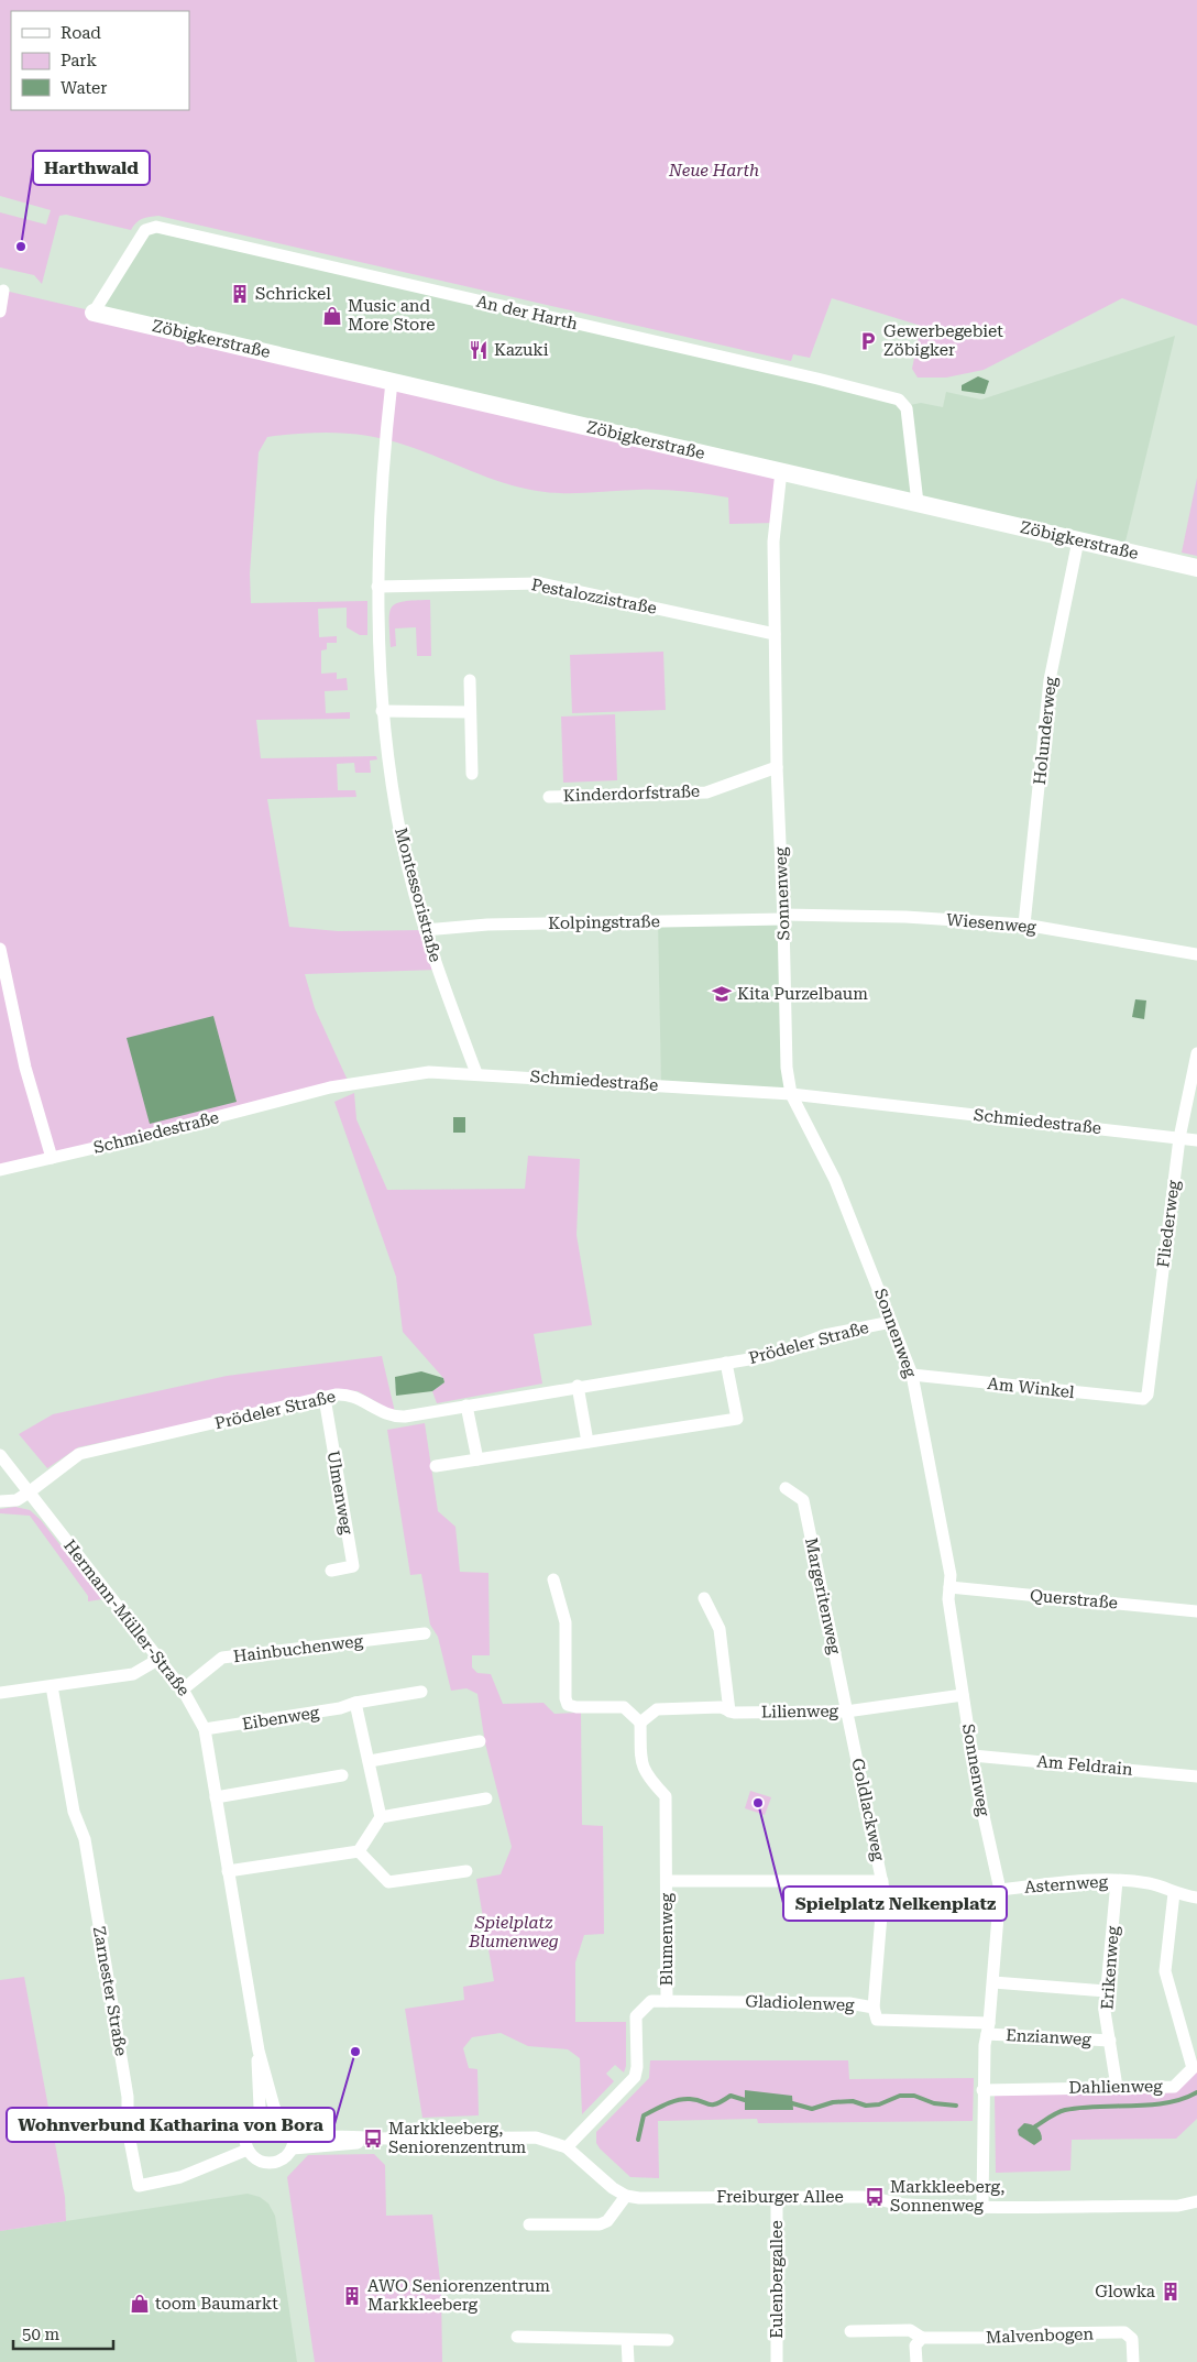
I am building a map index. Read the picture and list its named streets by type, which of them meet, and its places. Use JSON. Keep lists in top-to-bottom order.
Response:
{
  "streets": {
    "main road": ["Zöbigkerstraße"],
    "street": [
      "An der Harth",
      "Pestalozzistraße",
      "Holunderweg",
      "Kinderdorfstraße",
      "Sonnenweg",
      "Montessoristraße",
      "Kolpingstraße",
      "Wiesenweg",
      "Schmiedestraße",
      "Fliederweg",
      "Prödeler Straße",
      "Am Winkel",
      "Ulmenweg",
      "Margeritenweg",
      "Querstraße",
      "Hermann-Müller-Straße",
      "Hainbuchenweg",
      "Lilienweg",
      "Eibenweg",
      "Am Feldrain",
      "Goldlackweg",
      "Asternweg",
      "Blumenweg",
      "Erikenweg",
      "Zarnester Straße",
      "Gladiolenweg",
      "Enzianweg",
      "Dahlienweg",
      "Freiburger Allee",
      "Eulenbergallee",
      "Malvenbogen"
    ]
  },
  "crossings": [
    ["An der Harth", "Zöbigkerstraße"],
    ["Zöbigkerstraße", "Holunderweg"],
    ["Zöbigkerstraße", "Sonnenweg"],
    ["Zöbigkerstraße", "Montessoristraße"],
    ["Pestalozzistraße", "Sonnenweg"],
    ["Pestalozzistraße", "Montessoristraße"],
    ["Holunderweg", "Wiesenweg"],
    ["Kinderdorfstraße", "Sonnenweg"],
    ["Sonnenweg", "Kolpingstraße"],
    ["Sonnenweg", "Wiesenweg"],
    ["Sonnenweg", "Schmiedestraße"],
    ["Sonnenweg", "Prödeler Straße"],
    ["Sonnenweg", "Am Winkel"],
    ["Sonnenweg", "Querstraße"],
    ["Sonnenweg", "Lilienweg"],
    ["Sonnenweg", "Am Feldrain"],
    ["Sonnenweg", "Asternweg"],
    ["Sonnenweg", "Gladiolenweg"],
    ["Sonnenweg", "Enzianweg"],
    ["Sonnenweg", "Dahlienweg"],
    ["Sonnenweg", "Freiburger Allee"],
    ["Montessoristraße", "Kolpingstraße"],
    ["Montessoristraße", "Schmiedestraße"],
    ["Kolpingstraße", "Wiesenweg"],
    ["Schmiedestraße", "Fliederweg"],
    ["Fliederweg", "Am Winkel"],
    ["Prödeler Straße", "Ulmenweg"],
    ["Prödeler Straße", "Hermann-Müller-Straße"],
    ["Margeritenweg", "Lilienweg"],
    ["Margeritenweg", "Goldlackweg"],
    ["Hermann-Müller-Straße", "Hainbuchenweg"],
    ["Hermann-Müller-Straße", "Eibenweg"],
    ["Hermann-Müller-Straße", "Zarnester Straße"],
    ["Lilienweg", "Goldlackweg"],
    ["Lilienweg", "Blumenweg"],
    ["Goldlackweg", "Gladiolenweg"],
    ["Asternweg", "Erikenweg"],
    ["Asternweg", "Dahlienweg"],
    ["Blumenweg", "Gladiolenweg"],
    ["Erikenweg", "Enzianweg"],
    ["Erikenweg", "Dahlienweg"],
    ["Gladiolenweg", "Enzianweg"],
    ["Freiburger Allee", "Eulenbergallee"]
  ],
  "parks": ["Neue Harth", "Spielplatz Blumenweg"],
  "places": {
    "other": ["Harthwald", "Spielplatz Nelkenplatz", "Wohnverbund Katharina von Bora"],
    "building": ["Schrickel", "Glowka", "AWO Seniorenzentrum Markkleeberg"],
    "shop": ["Music and More Store", "toom Baumarkt"],
    "parking": ["Gewerbegebiet Zöbigker"],
    "restaurant": ["Kazuki"],
    "school or university": ["Kita Purzelbaum"],
    "bus stop": ["Markkleeberg, Seniorenzentrum", "Markkleeberg, Sonnenweg"]
  },
  "legend": ["Road", "Park", "Water"],
  "scale_bar": "50 m"
}
